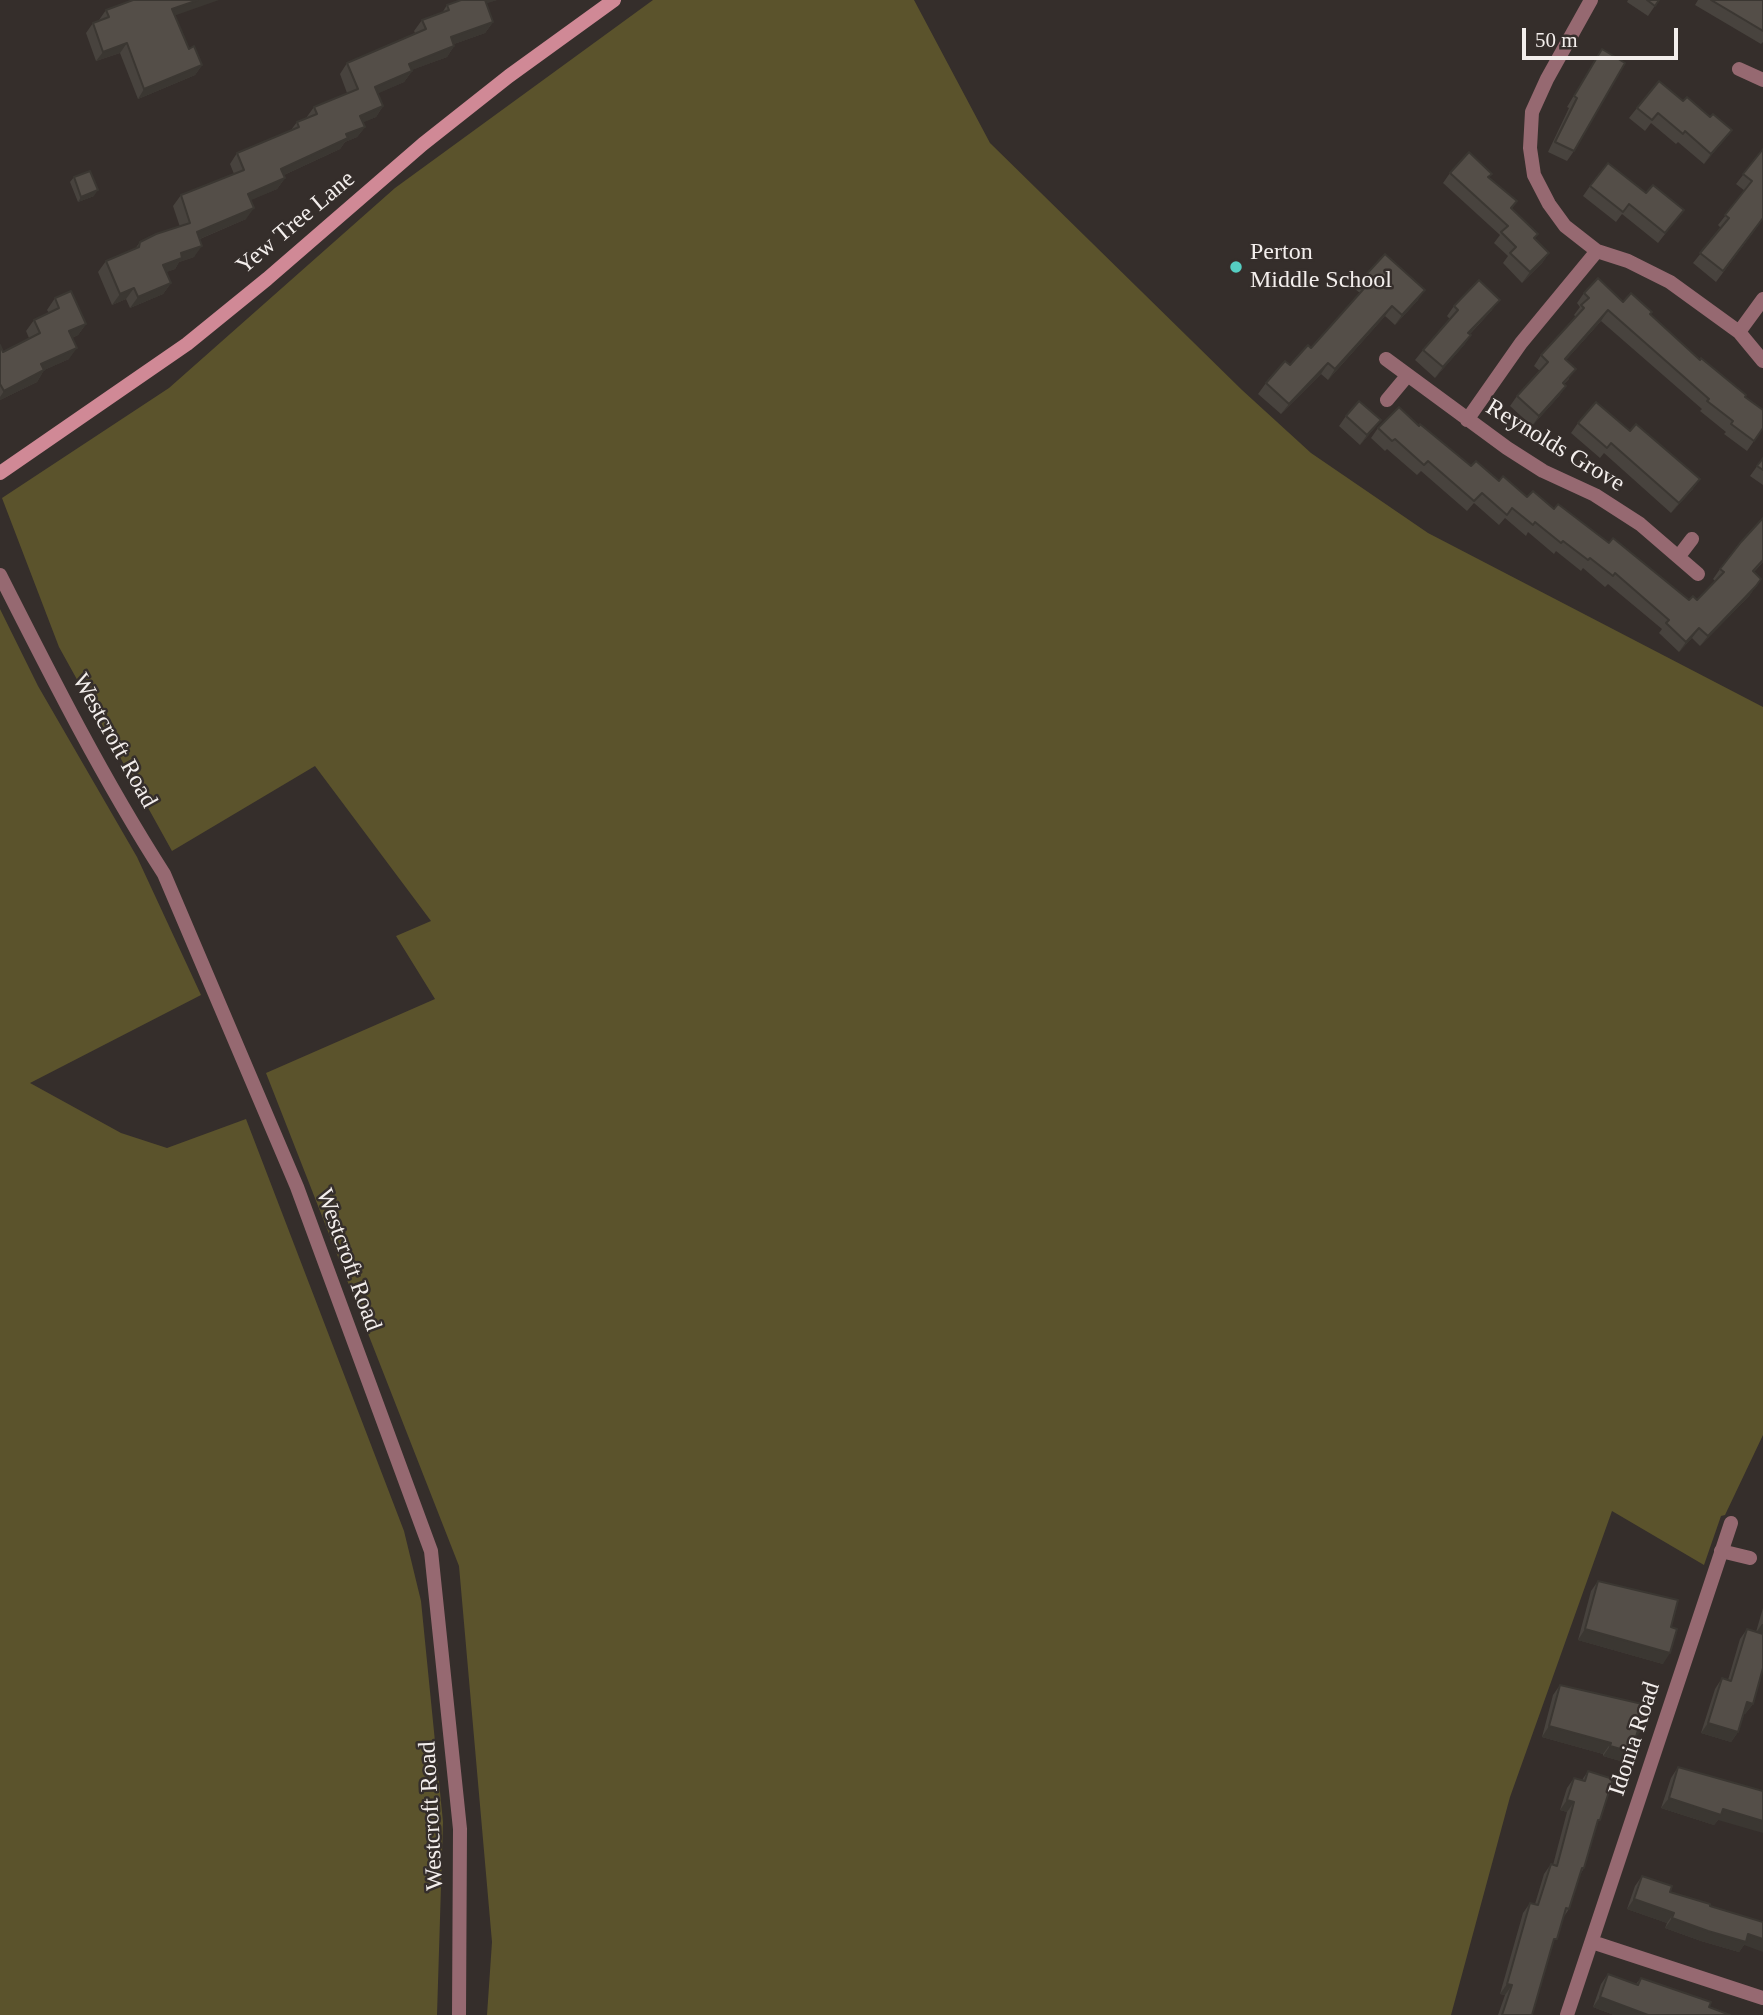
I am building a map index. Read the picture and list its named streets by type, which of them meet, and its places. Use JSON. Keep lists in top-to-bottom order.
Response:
{
  "streets": {
    "street": [
      "Yew Tree Lane",
      "Reynolds Grove",
      "Westcroft Road",
      "Idonia Road"
    ]
  },
  "places": ["Perton Middle School"],
  "scale_bar": "50 m"
}
